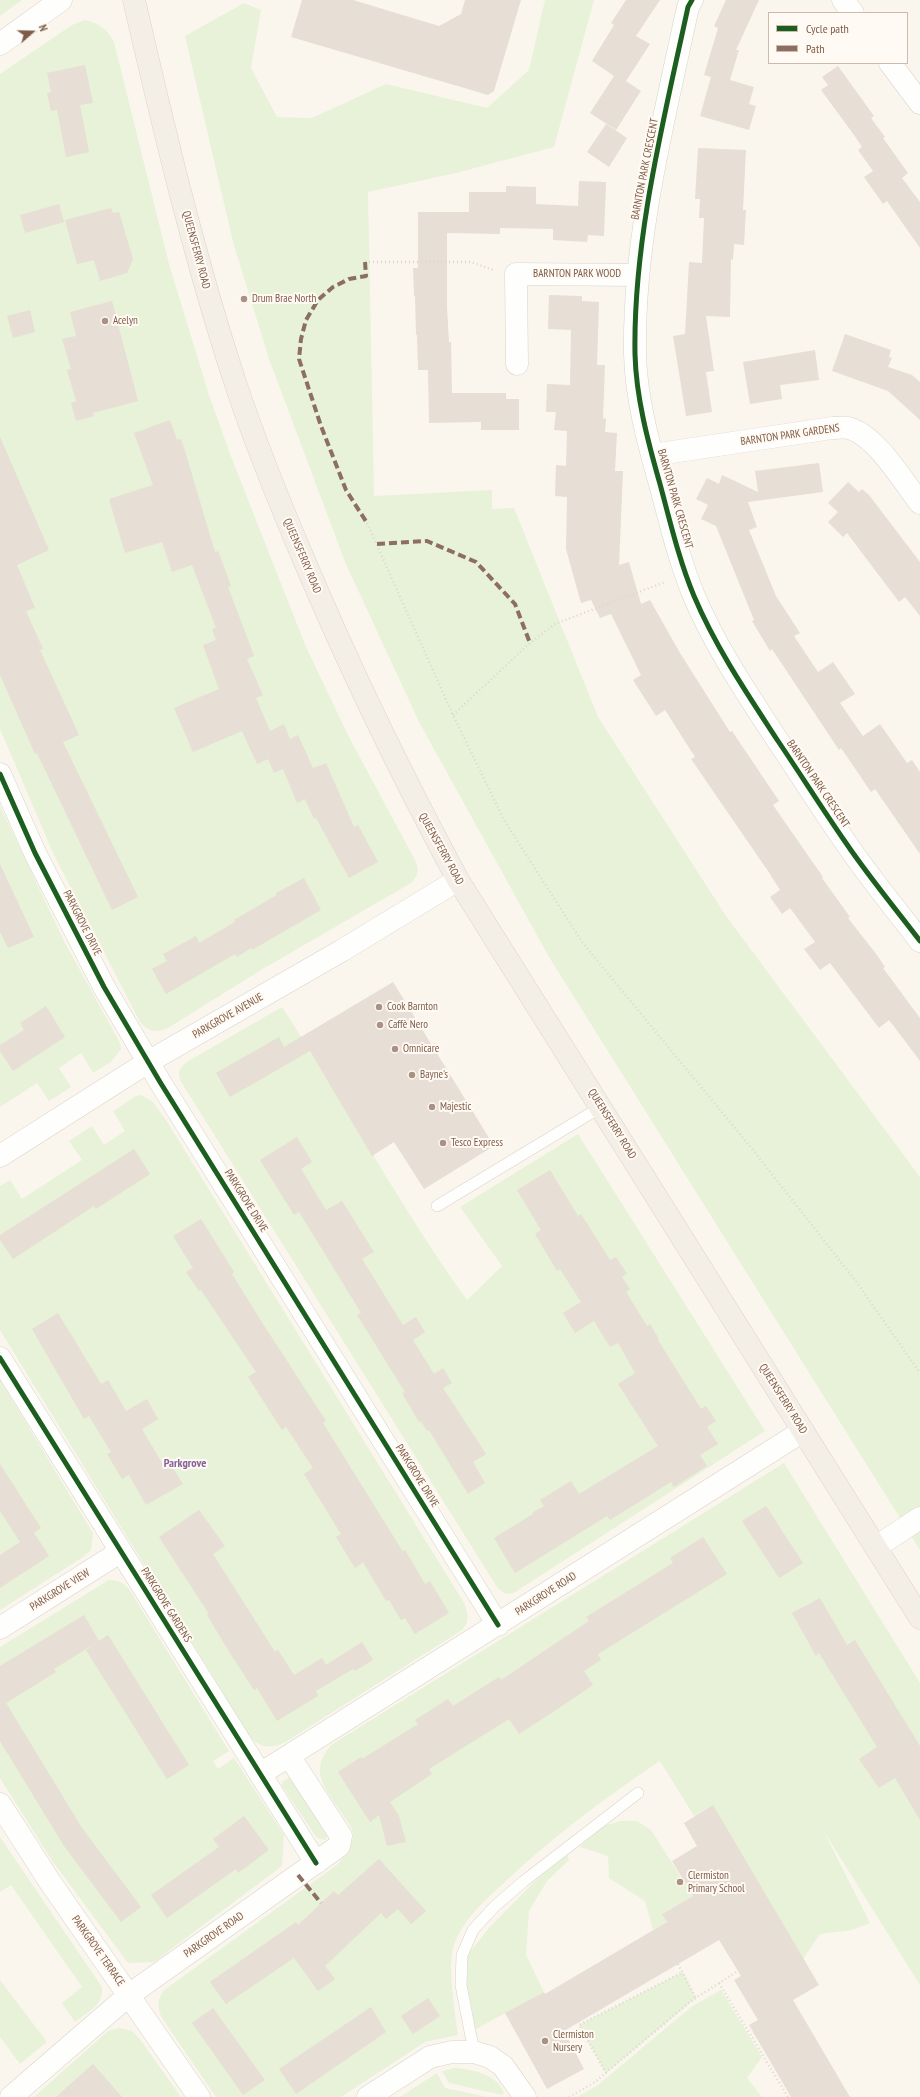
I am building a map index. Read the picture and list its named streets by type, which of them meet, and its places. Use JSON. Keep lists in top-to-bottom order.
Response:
{
  "streets": {
    "main road": ["QUEENSFERRY ROAD"],
    "street": [
      "BARNTON PARK CRESCENT",
      "BARNTON PARK WOOD",
      "BARNTON PARK GARDENS",
      "PARKGROVE DRIVE",
      "PARKGROVE AVENUE",
      "PARKGROVE VIEW",
      "PARKGROVE ROAD",
      "PARKGROVE GARDENS",
      "PARKGROVE TERRACE"
    ]
  },
  "crossings": [
    ["BARNTON PARK CRESCENT", "BARNTON PARK WOOD"],
    ["BARNTON PARK CRESCENT", "BARNTON PARK GARDENS"],
    ["QUEENSFERRY ROAD", "PARKGROVE AVENUE"],
    ["QUEENSFERRY ROAD", "PARKGROVE ROAD"],
    ["PARKGROVE DRIVE", "PARKGROVE AVENUE"],
    ["PARKGROVE DRIVE", "PARKGROVE ROAD"],
    ["PARKGROVE VIEW", "PARKGROVE GARDENS"],
    ["PARKGROVE ROAD", "PARKGROVE GARDENS"],
    ["PARKGROVE ROAD", "PARKGROVE TERRACE"]
  ],
  "districts": ["Parkgrove"],
  "places": [
    "Drum Brae North",
    "Acelyn",
    "Cook Barnton",
    "Caffè Nero",
    "Omnicare",
    "Bayne's",
    "Majestic",
    "Tesco Express",
    "Clermiston Primary School",
    "Clermiston Nursery"
  ],
  "legend": ["Cycle path", "Path"],
  "north": "right"
}
